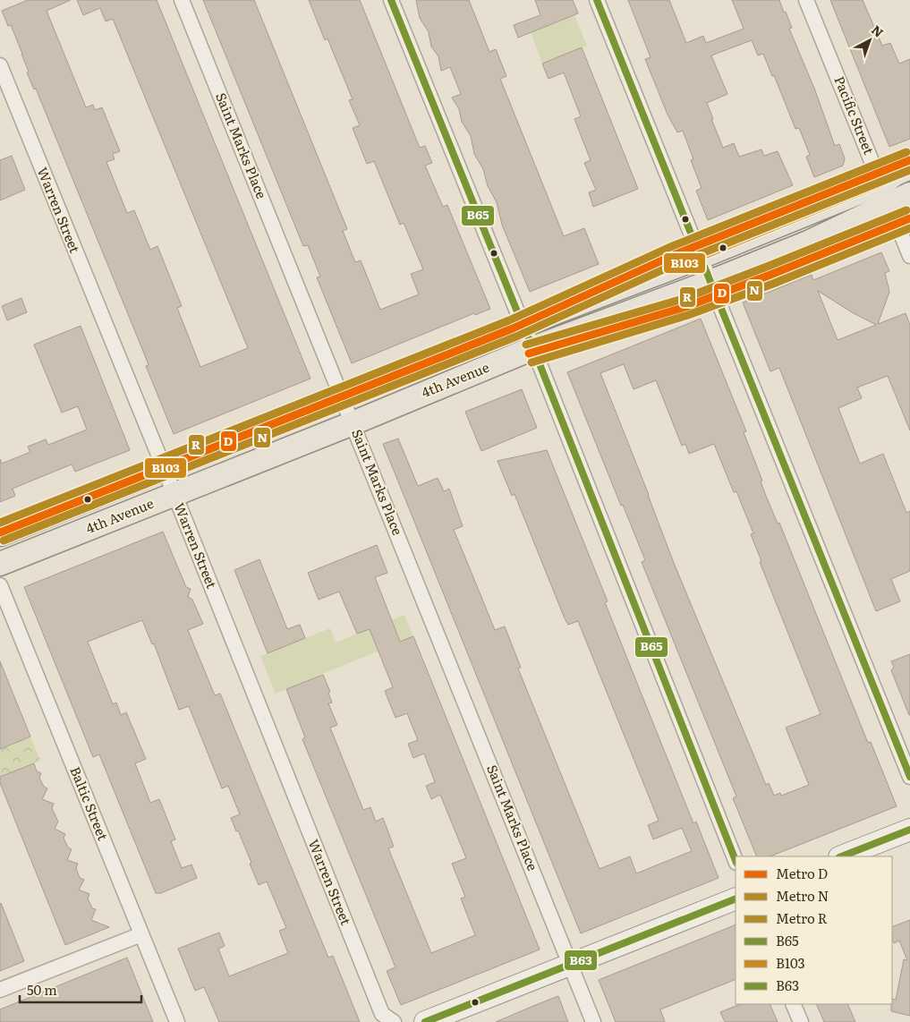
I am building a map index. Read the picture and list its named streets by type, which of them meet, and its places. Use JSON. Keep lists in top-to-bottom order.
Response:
{
  "streets": {
    "main road": ["4th Avenue"],
    "street": [
      "Pacific Street",
      "Saint Marks Place",
      "Warren Street",
      "Baltic Street"
    ]
  },
  "crossings": [
    ["Pacific Street", "4th Avenue"],
    ["Saint Marks Place", "4th Avenue"],
    ["Warren Street", "4th Avenue"]
  ],
  "lines": [
    "transit line B65",
    "metro line R",
    "metro line D",
    "transit line B103",
    "metro line N",
    "transit line B63"
  ],
  "legend": [
    "Metro D",
    "Metro N",
    "Metro R",
    "B65",
    "B103",
    "B63"
  ],
  "scale_bar": "50 m",
  "north": "top right"
}
